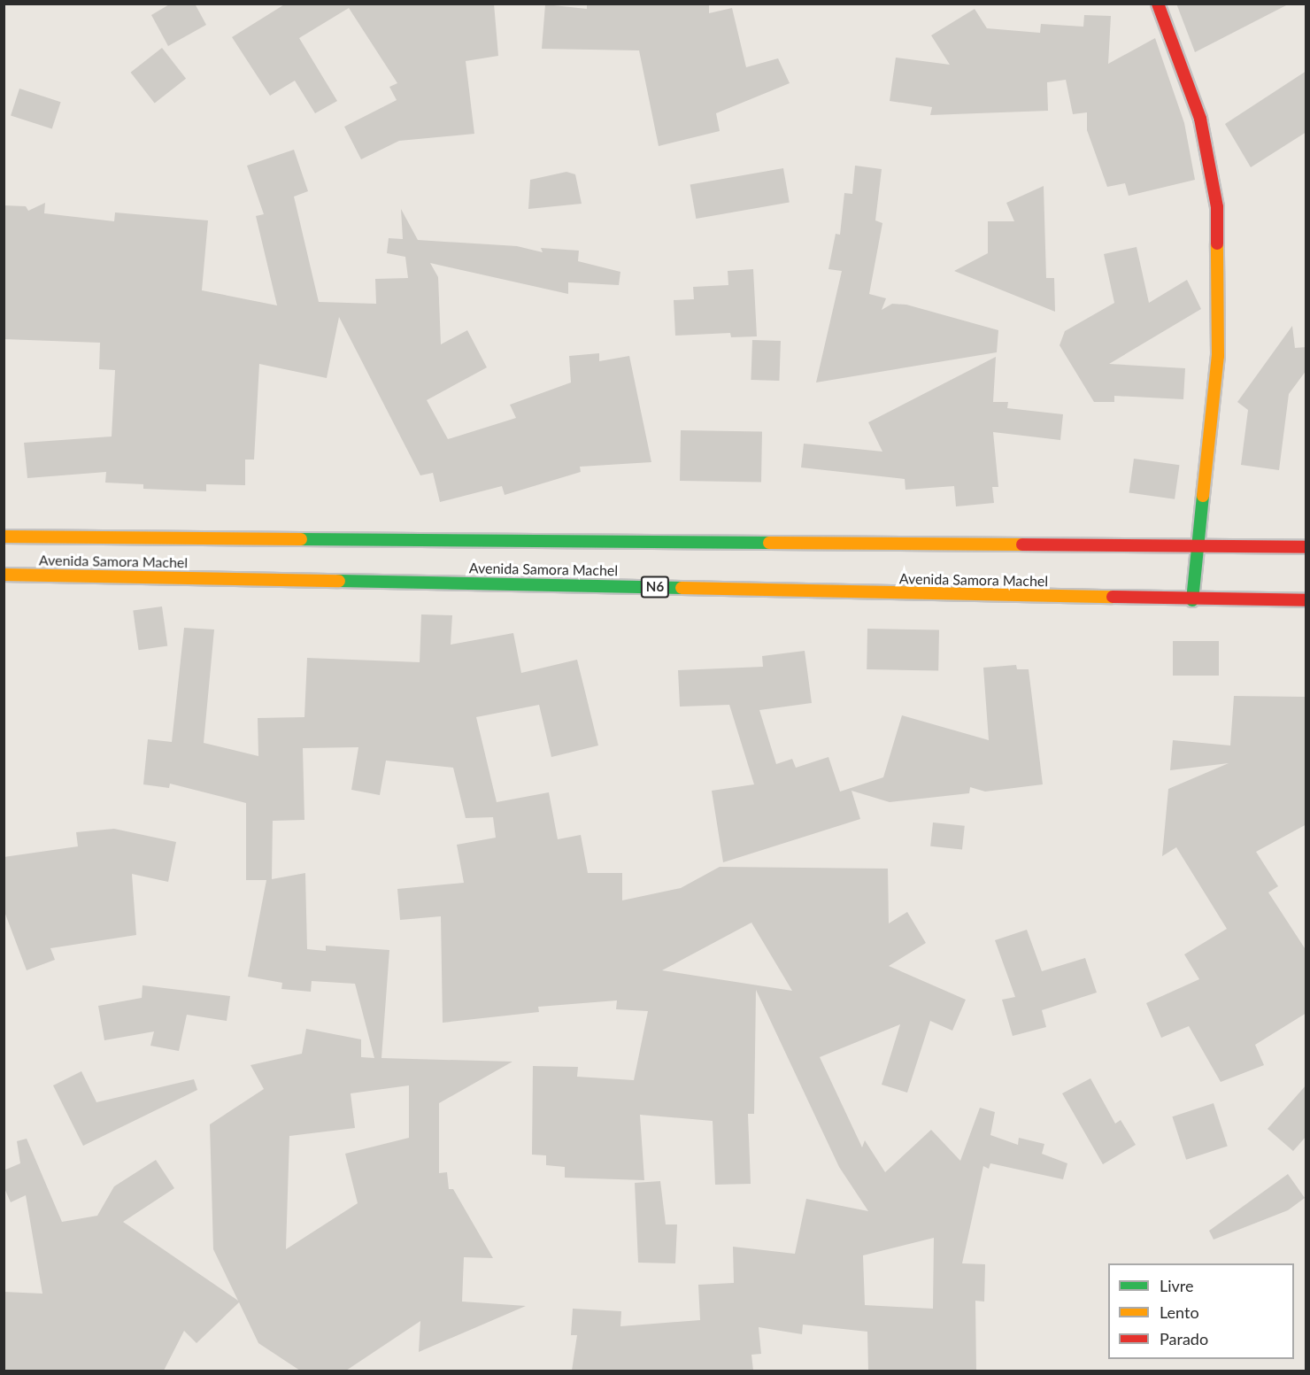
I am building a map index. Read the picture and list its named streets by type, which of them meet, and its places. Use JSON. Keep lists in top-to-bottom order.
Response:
{
  "streets": {
    "main road": ["Avenida Samora Machel", "N6"]
  },
  "legend": ["Livre", "Lento", "Parado"]
}
